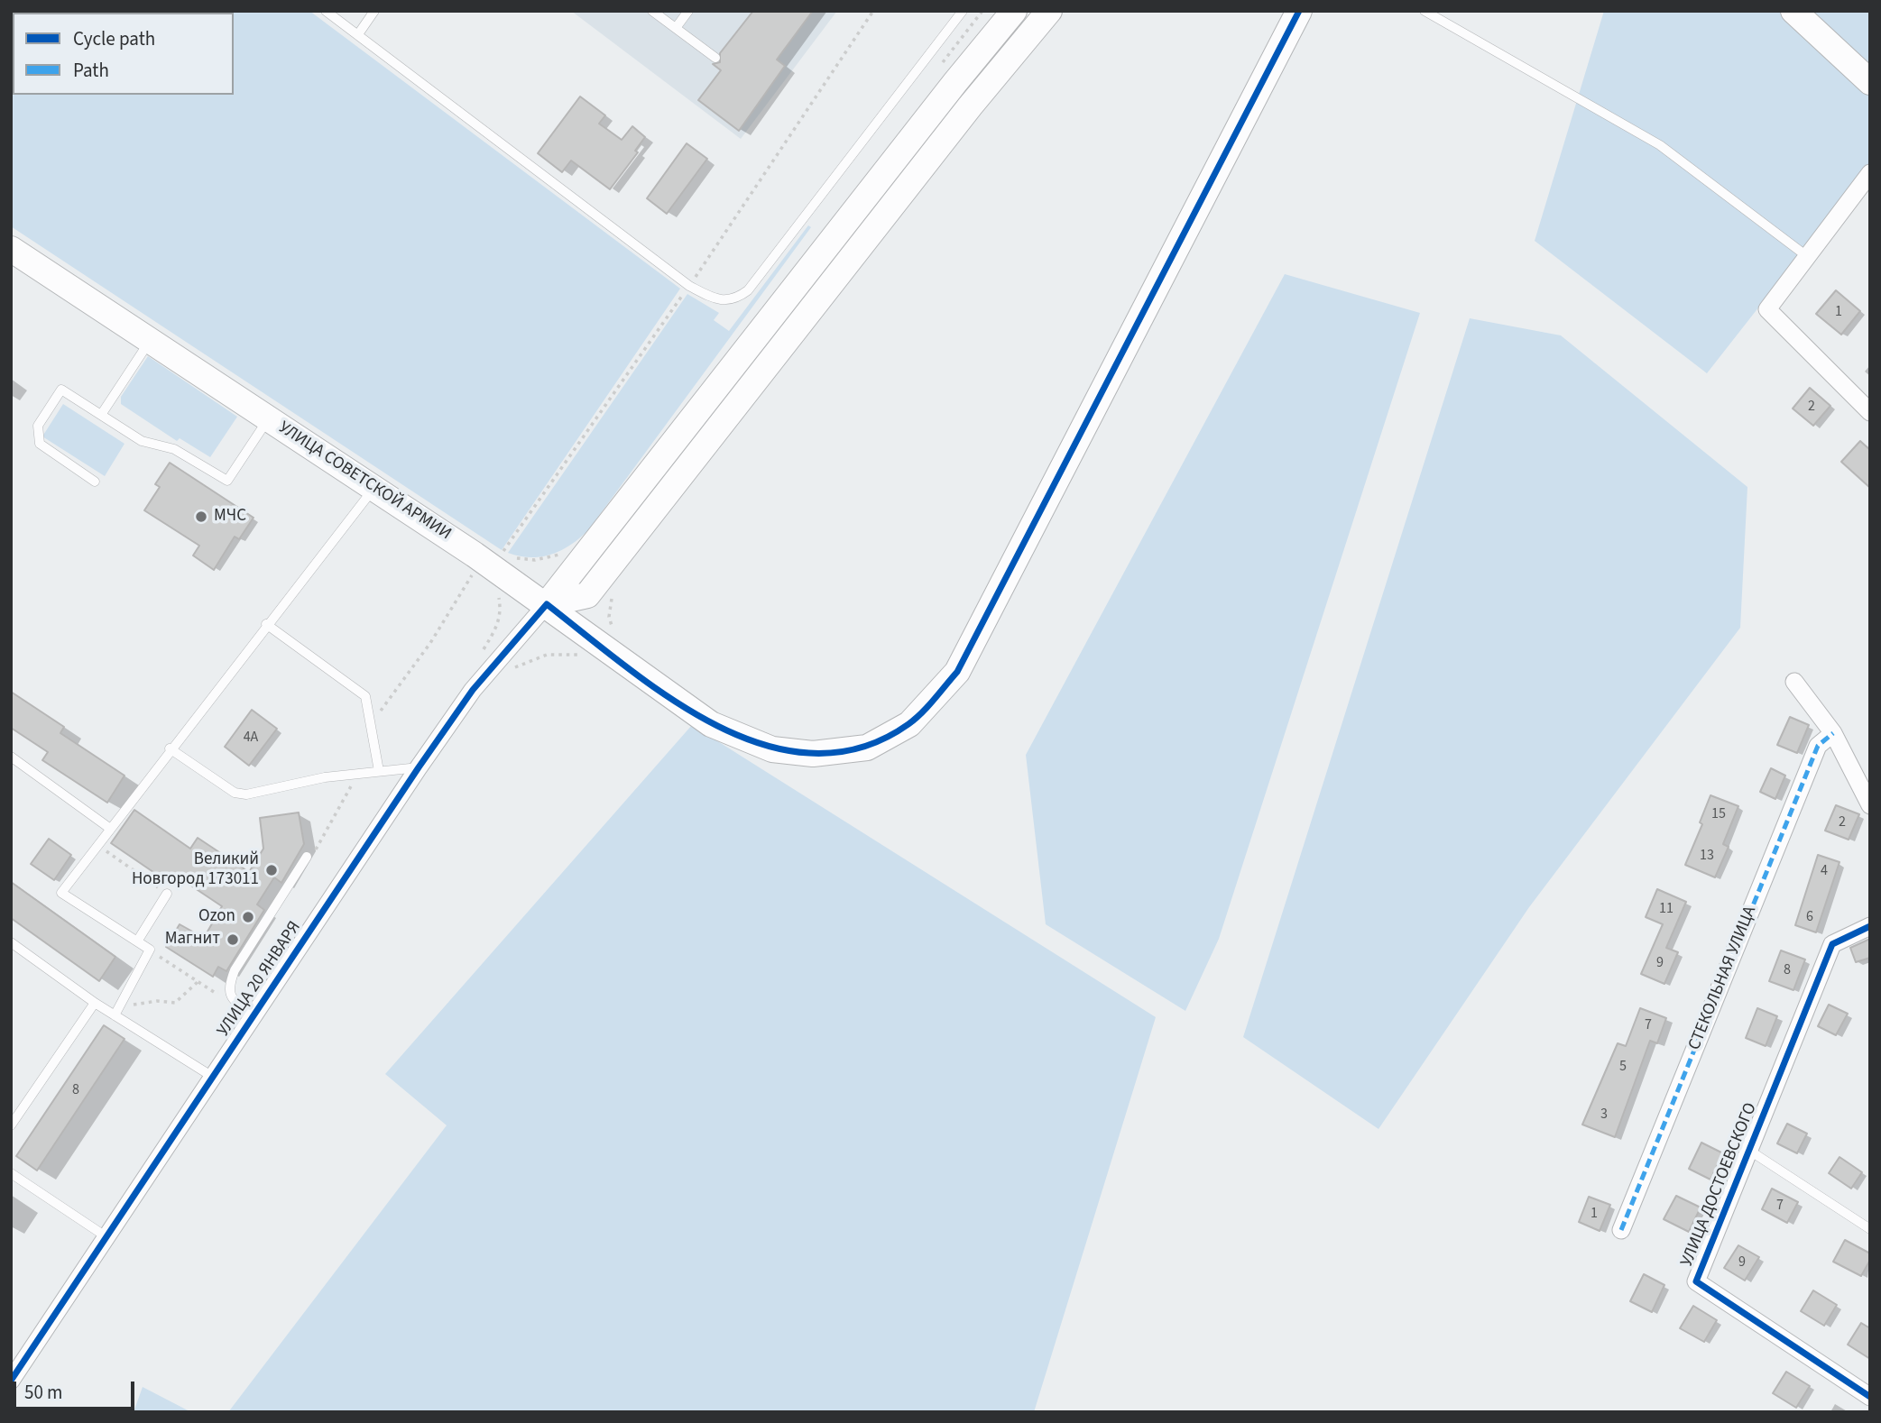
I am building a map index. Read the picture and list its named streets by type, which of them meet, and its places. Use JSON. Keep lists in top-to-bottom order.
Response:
{
  "streets": {
    "main road": ["УЛИЦА СОВЕТСКОЙ АРМИИ"],
    "street": ["СТЕКОЛЬНАЯ УЛИЦА", "УЛИЦА 20 ЯНВАРЯ", "УЛИЦА ДОСТОЕВСКОГО"]
  },
  "crossings": [
    ["УЛИЦА СОВЕТСКОЙ АРМИИ", "УЛИЦА 20 ЯНВАРЯ"]
  ],
  "places": [
    "МЧС",
    "Великий Новгород 173011",
    "Ozon",
    "Магнит"
  ],
  "house_numbers": [
    "1",
    "2",
    "4А",
    "15",
    "2",
    "13",
    "4",
    "11",
    "6",
    "9",
    "8",
    "7",
    "5",
    "8",
    "3",
    "7",
    "1",
    "9"
  ],
  "legend": ["Cycle path", "Path"],
  "scale_bar": "50 m"
}
